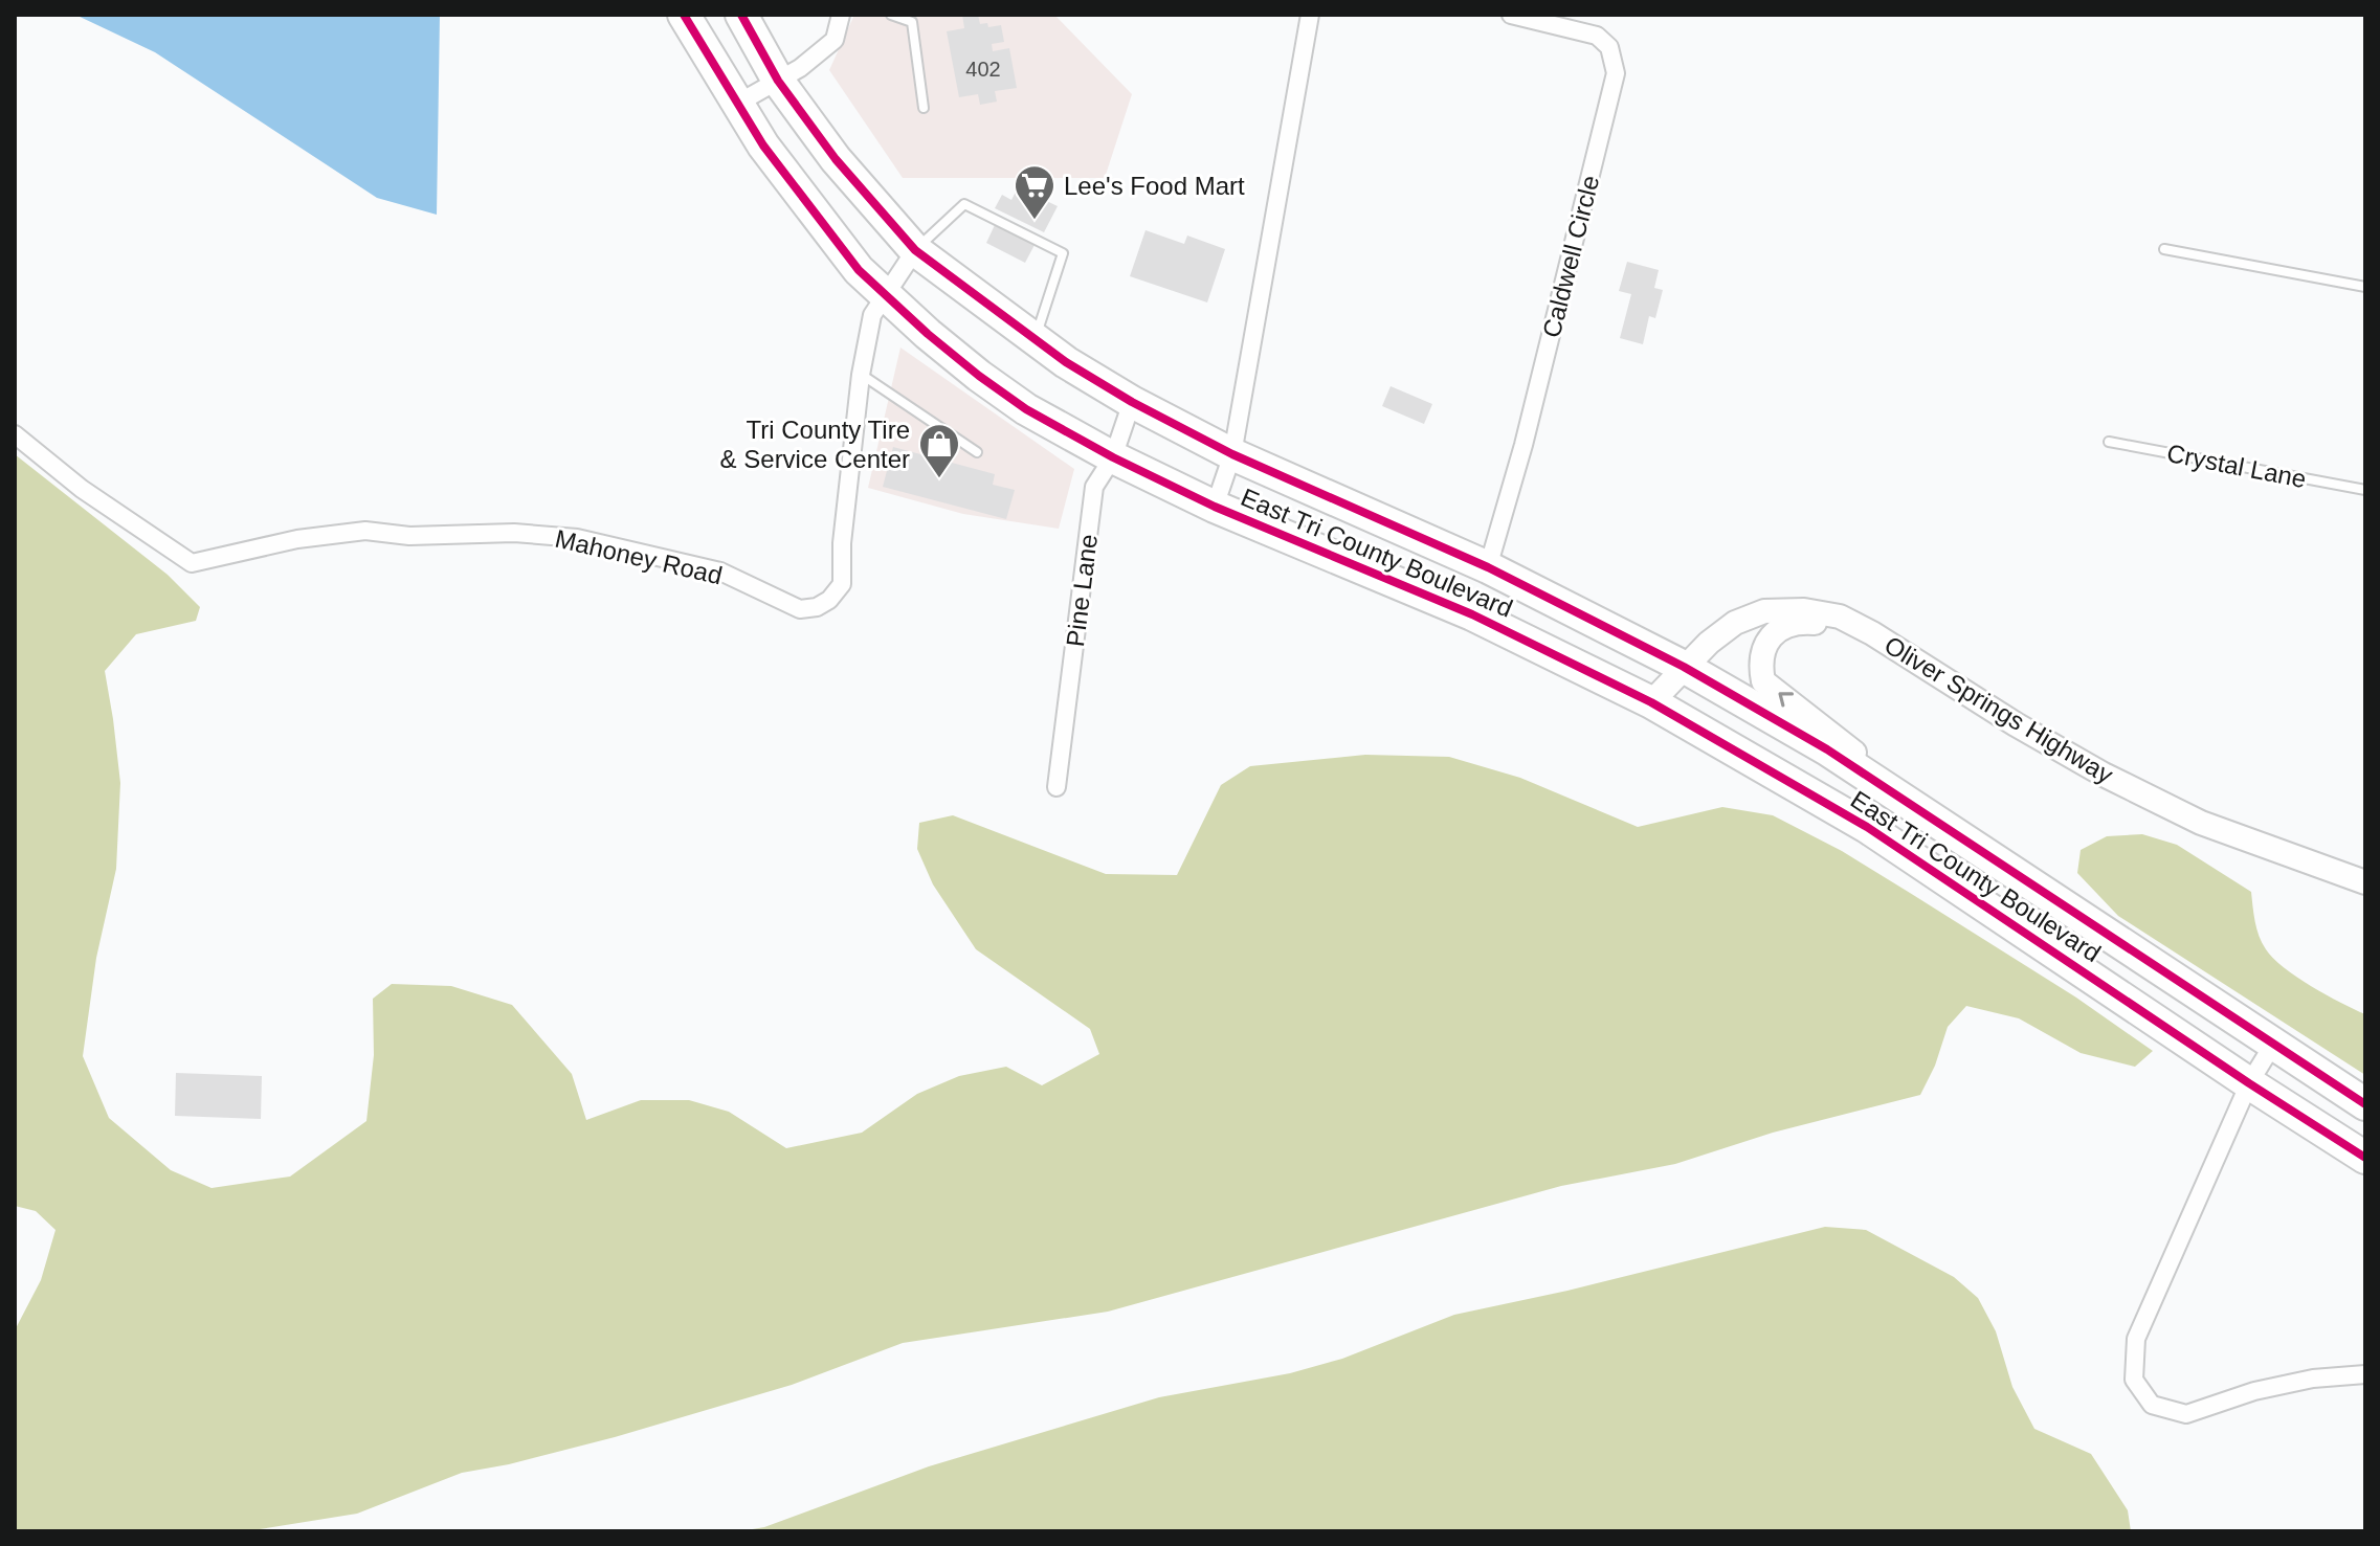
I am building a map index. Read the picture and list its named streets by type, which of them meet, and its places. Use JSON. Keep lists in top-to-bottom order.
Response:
{
  "streets": {
    "highway": ["East Tri County Boulevard"],
    "main road": ["Oliver Springs Highway"],
    "street": ["Caldwell Circle", "Mahoney Road", "Pine Lane"],
    "lane": ["Crystal Lane"]
  },
  "crossings": [
    ["Caldwell Circle", "East Tri County Boulevard"],
    ["East Tri County Boulevard", "Mahoney Road"],
    ["East Tri County Boulevard", "Pine Lane"],
    ["East Tri County Boulevard", "Oliver Springs Highway"]
  ],
  "places": {
    "supermarket": ["Lee's Food Mart"],
    "shop": ["Tri County Tire & Service Center"]
  },
  "house_numbers": ["402"]
}
